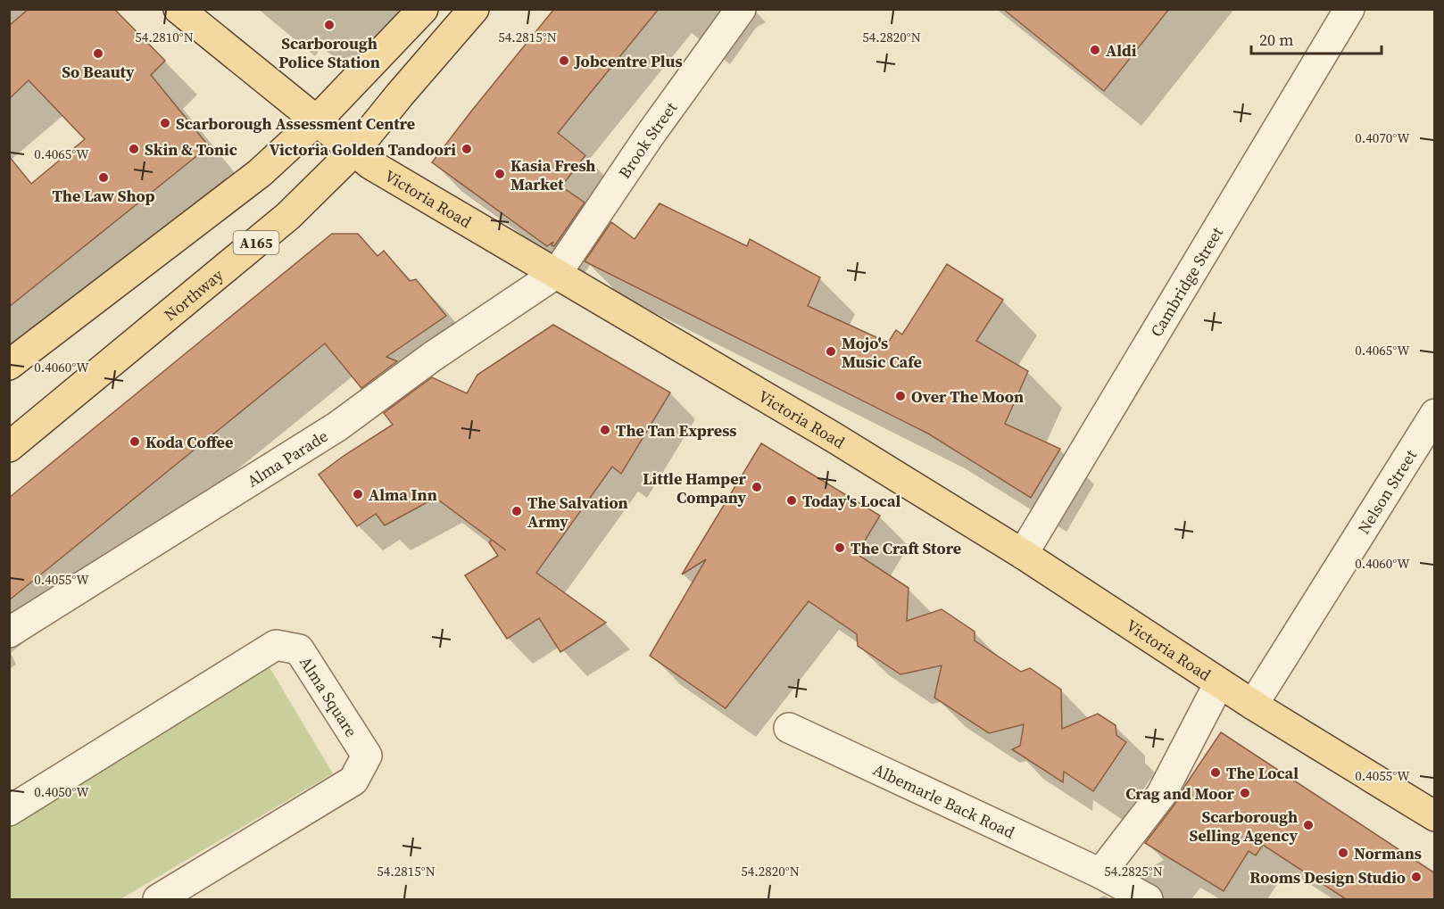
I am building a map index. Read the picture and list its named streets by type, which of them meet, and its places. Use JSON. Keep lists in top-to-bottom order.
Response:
{
  "streets": {
    "main road": ["Victoria Road", "A165", "Northway"],
    "street": [
      "Brook Street",
      "Cambridge Street",
      "Alma Parade",
      "Nelson Street",
      "Alma Square",
      "Albemarle Back Road"
    ]
  },
  "crossings": [
    ["Brook Street", "Victoria Road"],
    ["Brook Street", "Alma Parade"],
    ["Victoria Road", "Cambridge Street"],
    ["Victoria Road", "Northway"],
    ["Victoria Road", "Alma Parade"],
    ["Victoria Road", "Nelson Street"]
  ],
  "places": [
    "Scarborough Police Station",
    "Aldi",
    "So Beauty",
    "Jobcentre Plus",
    "Scarborough Assessment Centre",
    "Skin & Tonic",
    "Victoria Golden Tandoori",
    "Kasia Fresh Market",
    "The Law Shop",
    "Mojo's Music Cafe",
    "Over The Moon",
    "The Tan Express",
    "Koda Coffee",
    "Little Hamper Company",
    "Alma Inn",
    "Today's Local",
    "The Salvation Army",
    "The Craft Store",
    "The Local",
    "Crag and Moor",
    "Scarborough Selling Agency",
    "Normans",
    "Rooms Design Studio"
  ],
  "scale_bar": "20 m",
  "coordinates": [
    "54.2810°N",
    "54.2815°N",
    "54.2820°N",
    "0.4070°W",
    "0.4065°W",
    "0.4060°W",
    "0.4055°W",
    "0.4050°W",
    "54.2825°N"
  ]
}
